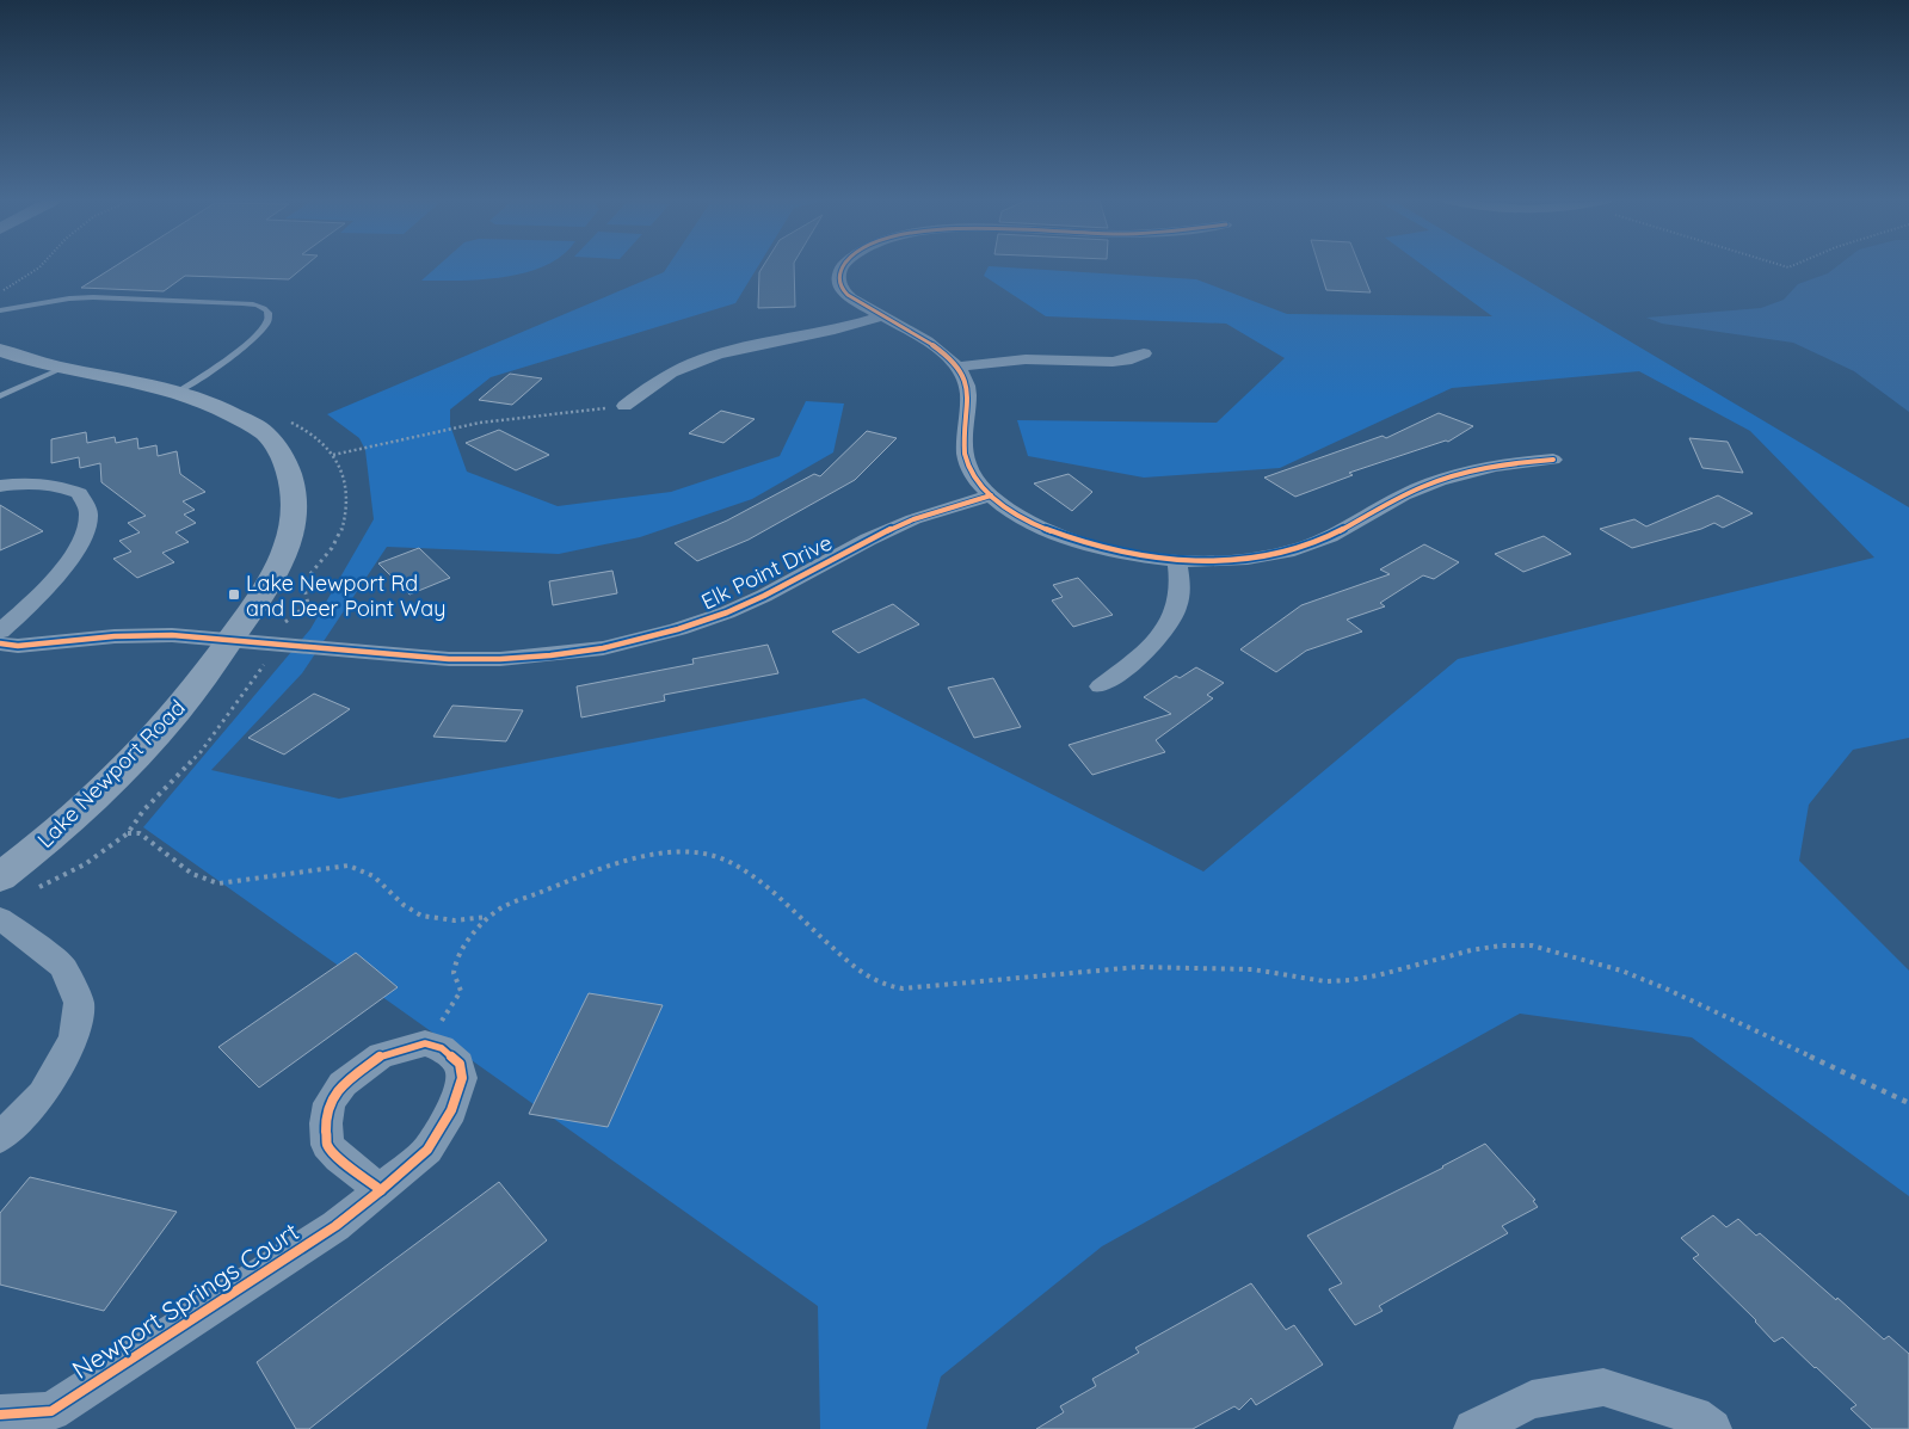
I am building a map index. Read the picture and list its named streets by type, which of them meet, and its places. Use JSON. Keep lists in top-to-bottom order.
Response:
{
  "streets": {
    "street": ["Elk Point Drive", "Lake Newport Road", "Newport Springs Court"]
  },
  "crossings": [
    ["Elk Point Drive", "Lake Newport Road"]
  ],
  "places": {
    "transit": ["Lake Newport Rd and Deer Point Way"]
  }
}
